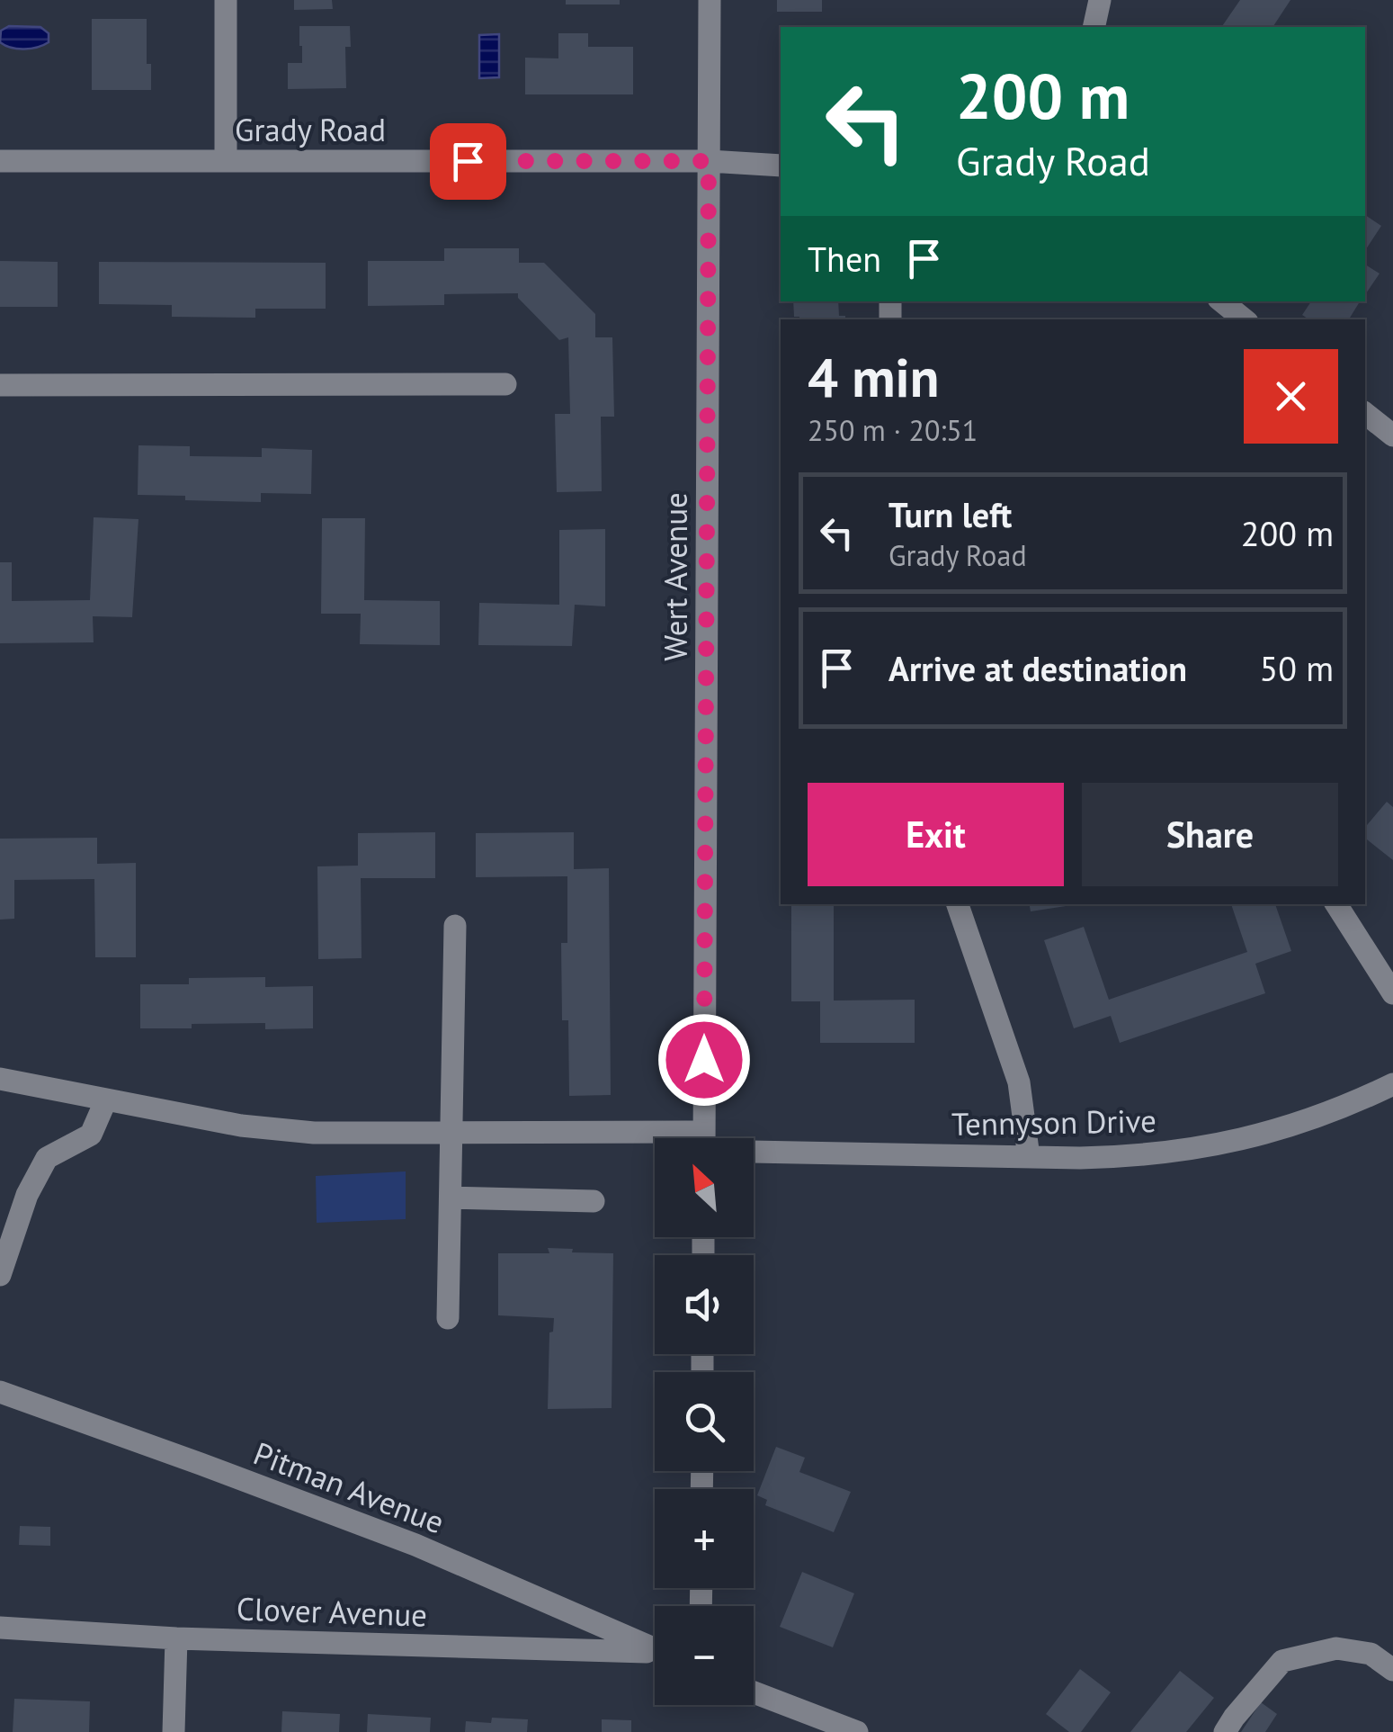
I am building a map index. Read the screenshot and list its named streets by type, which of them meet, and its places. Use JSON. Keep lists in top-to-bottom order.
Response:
{
  "streets": {
    "street": [
      "Grady Road",
      "Wert Avenue",
      "Tennyson Drive",
      "Pitman Avenue",
      "Clover Avenue"
    ]
  },
  "crossings": [
    ["Grady Road", "Wert Avenue"]
  ],
  "north": "top left",
  "page": {
    "turn": ["200 m", "Grady Road"],
    "then": "Then",
    "heading": ["4 min", "250 m · 20:51"],
    "list": [
      {
        "name": "Turn left",
        "note": "Grady Road",
        "value": "200 m"
      },
      {
        "name": "Arrive at destination",
        "value": "50 m"
      }
    ],
    "buttons": ["Exit", "Share"],
    "map_buttons": ["+", "−"]
  }
}
